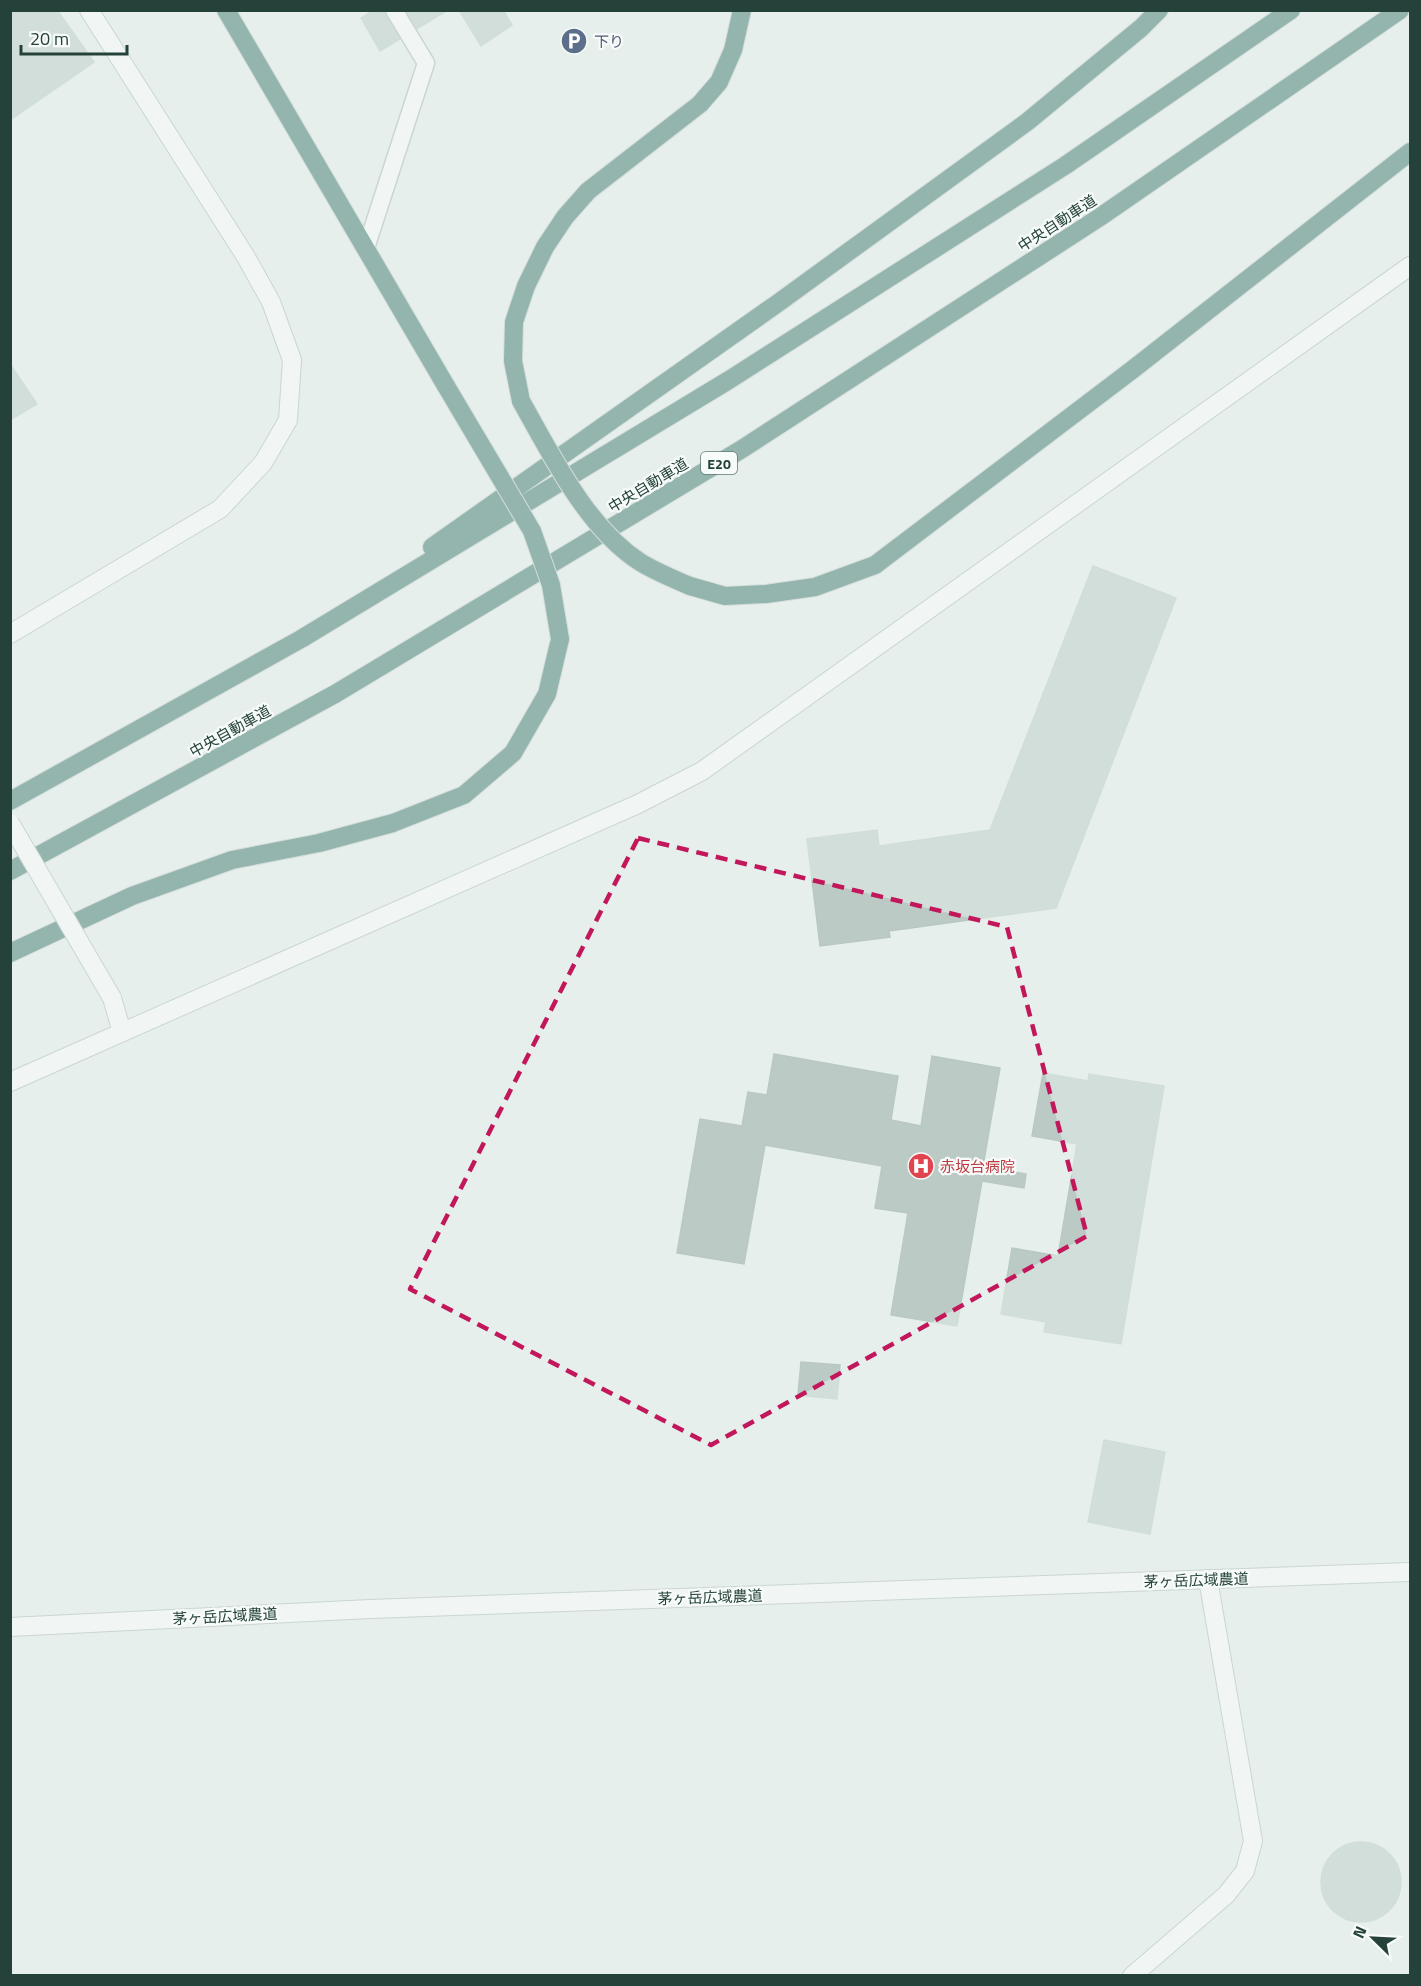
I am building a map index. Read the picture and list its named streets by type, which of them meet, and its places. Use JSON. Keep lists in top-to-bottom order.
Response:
{
  "streets": {
    "highway": ["中央自動車道", "E20"],
    "street": ["茅ヶ岳広域農道"]
  },
  "places": {
    "parking": ["下り"],
    "hospital": ["赤坂台病院"]
  },
  "scale_bar": "20 m",
  "north": "top left"
}
